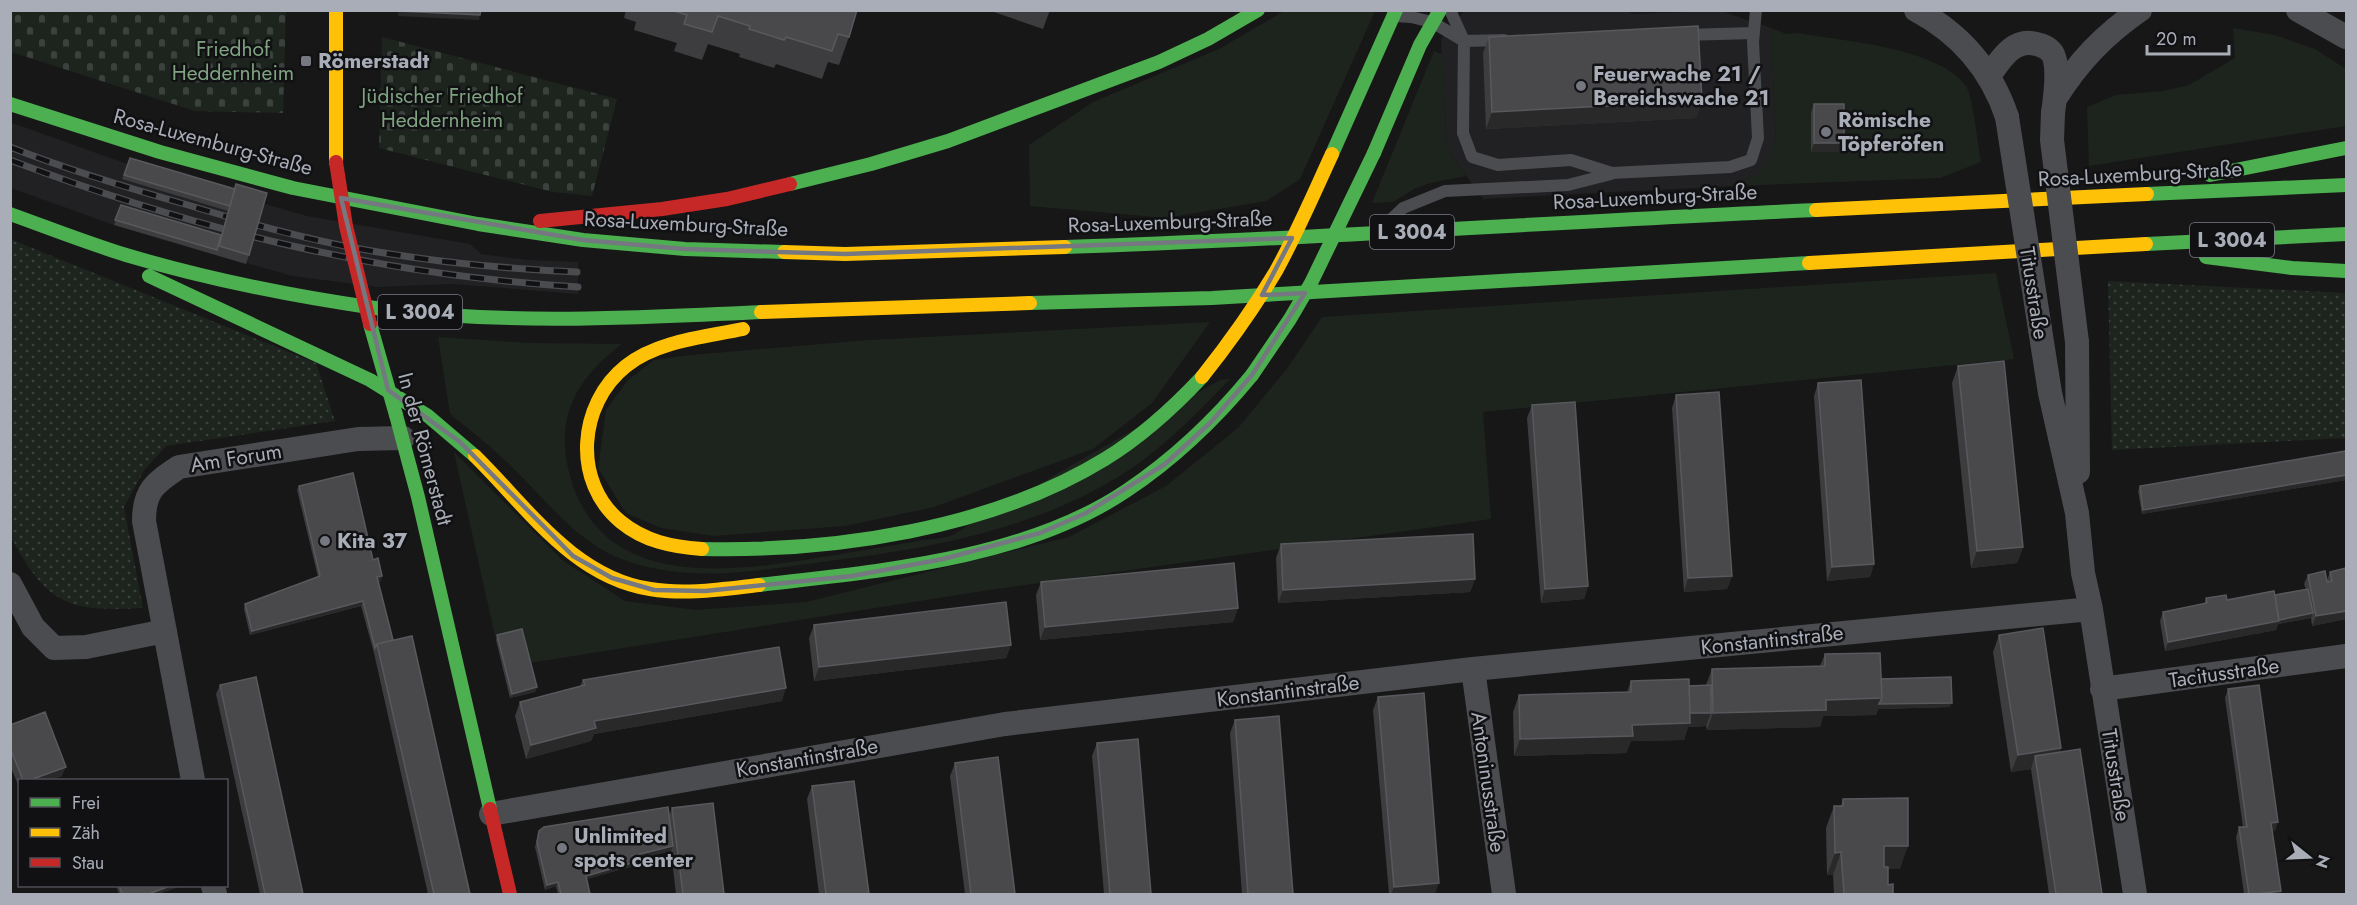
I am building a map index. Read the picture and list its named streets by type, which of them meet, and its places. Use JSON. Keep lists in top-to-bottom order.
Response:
{
  "streets": {
    "main road": ["Rosa-Luxemburg-Straße", "L 3004", "In der Römerstadt"],
    "street": [
      "Titusstraße",
      "Am Forum",
      "Konstantinstraße",
      "Tacitusstraße",
      "Antoninusstraße"
    ]
  },
  "crossings": [
    ["Titusstraße", "Konstantinstraße"],
    ["Titusstraße", "Tacitusstraße"],
    ["In der Römerstadt", "Am Forum"],
    ["In der Römerstadt", "Konstantinstraße"],
    ["Konstantinstraße", "Antoninusstraße"]
  ],
  "parks": ["Friedhof Heddernheim", "Jüdischer Friedhof Heddernheim"],
  "places": {
    "transit": ["Römerstadt"],
    "other": [
      "Feuerwache 21 / Bereichswache 21",
      "Römische Töpferöfen",
      "Kita 37",
      "Unlimited spots center"
    ]
  },
  "legend": ["Frei", "Zäh", "Stau"],
  "scale_bar": "20 m",
  "north": "right"
}
